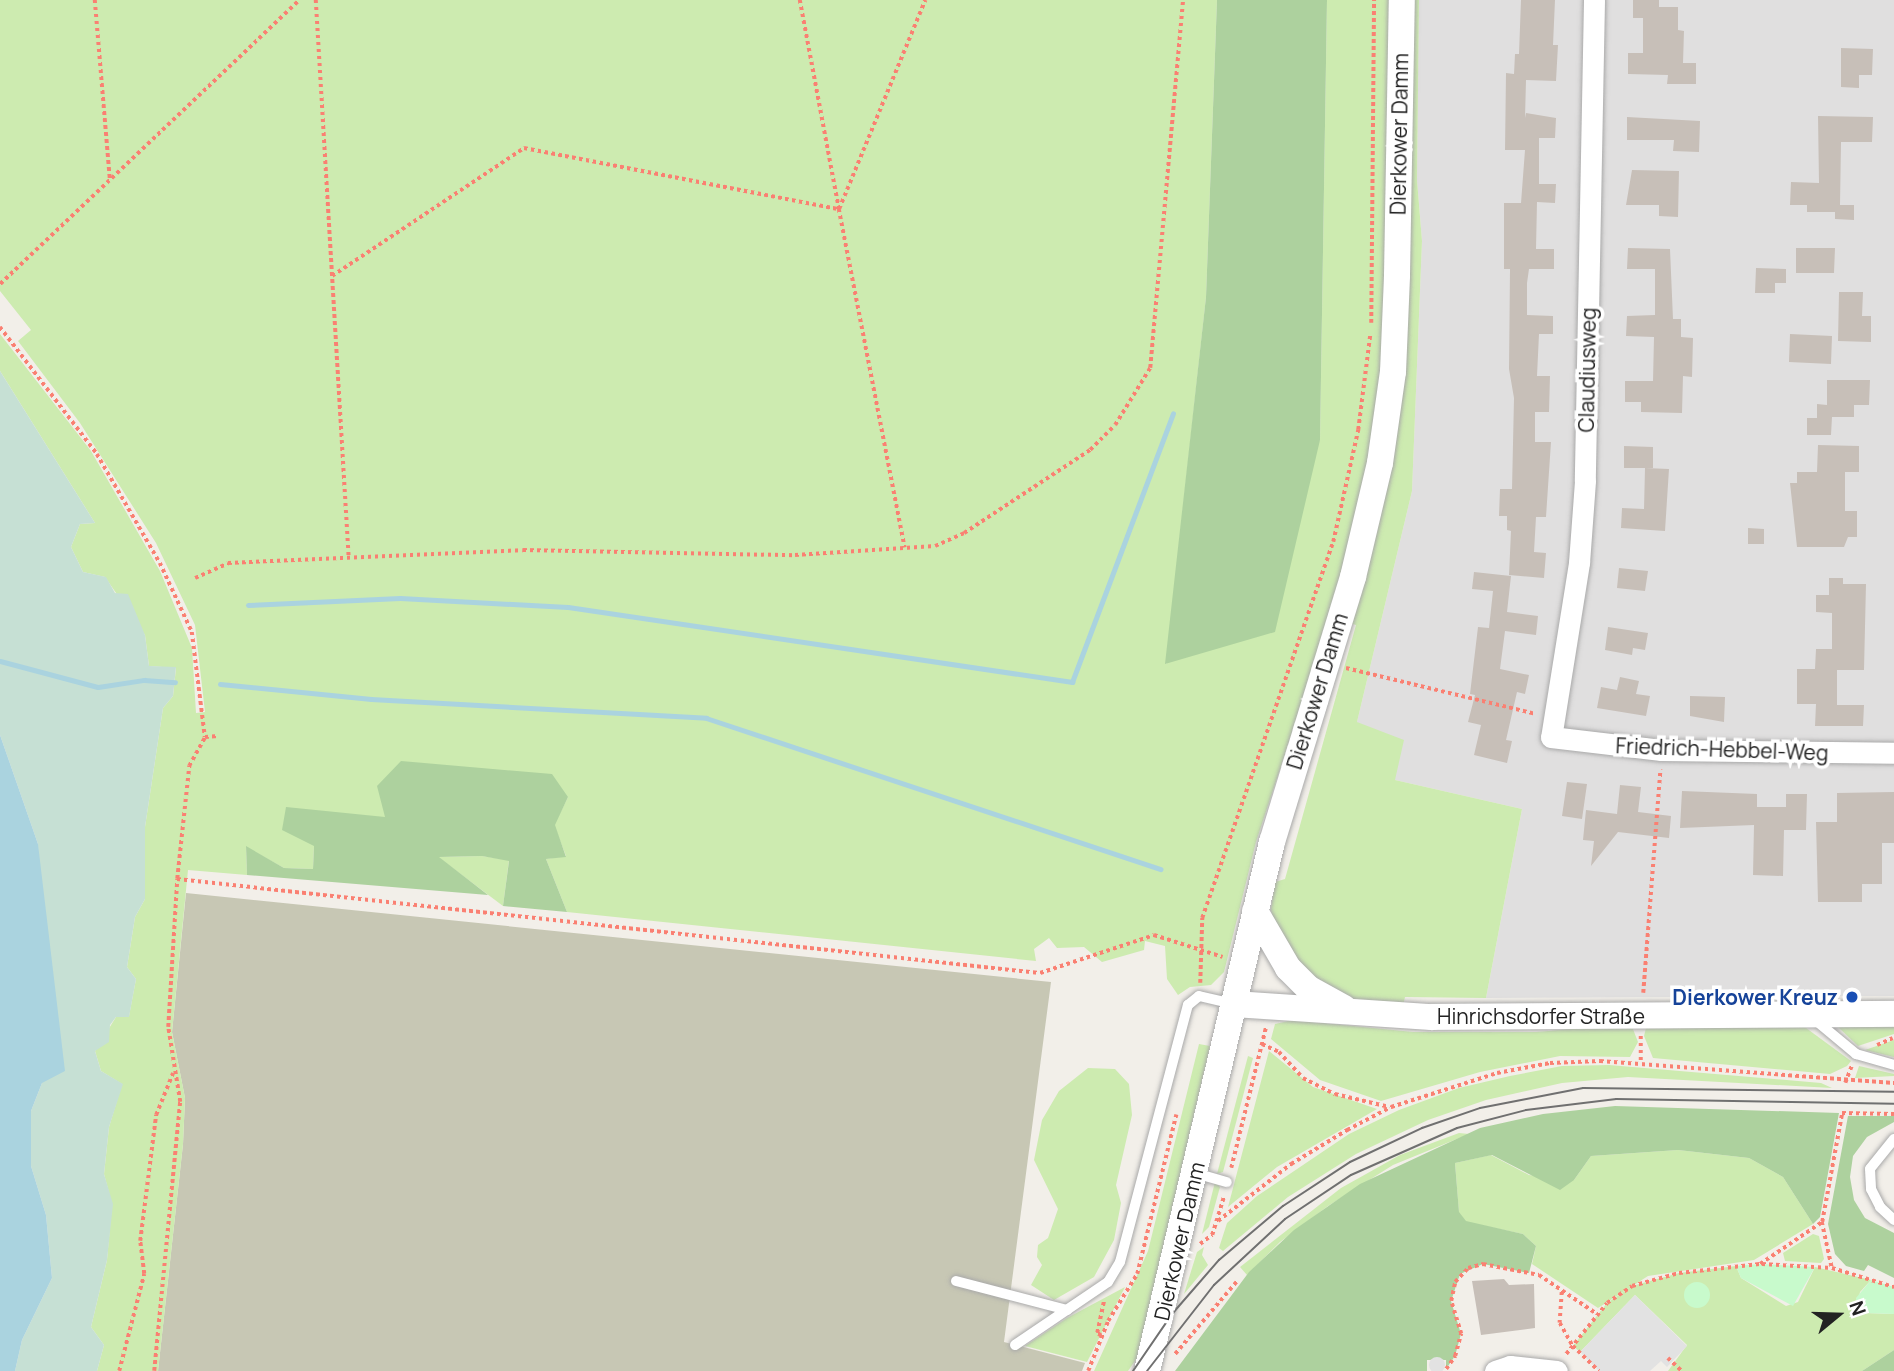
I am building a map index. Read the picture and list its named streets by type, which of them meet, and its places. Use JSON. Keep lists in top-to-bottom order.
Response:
{
  "streets": {
    "street": [
      "Dierkower Damm",
      "Claudiusweg",
      "Friedrich-Hebbel-Weg",
      "Hinrichsdorfer Straße"
    ]
  },
  "crossings": [
    ["Dierkower Damm", "Hinrichsdorfer Straße"],
    ["Claudiusweg", "Friedrich-Hebbel-Weg"]
  ],
  "places": ["Dierkower Kreuz"],
  "north": "right"
}
